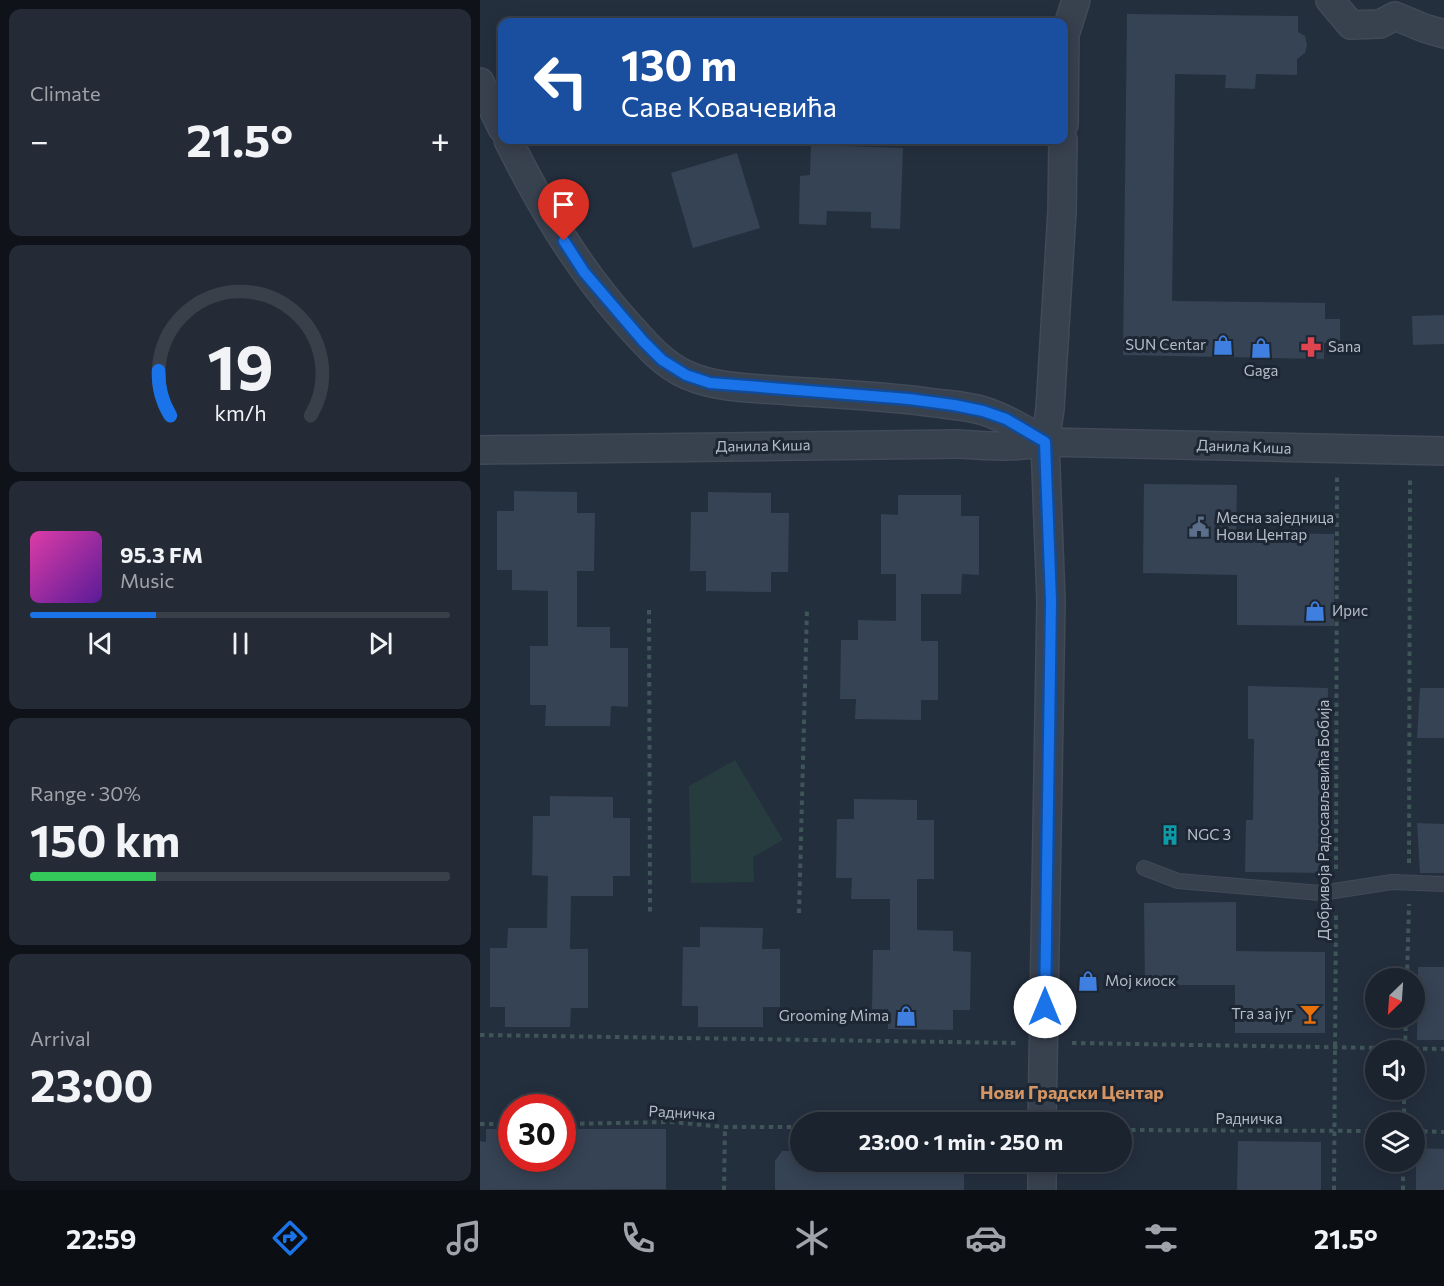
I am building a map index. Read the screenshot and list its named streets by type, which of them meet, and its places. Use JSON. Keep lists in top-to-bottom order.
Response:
{
  "streets": {
    "street": ["Данила Киша"],
    "path": ["Добривоја Радосављевића Бобија", "Радничка"]
  },
  "crossings": [
    ["Данила Киша", "Добривоја Радосављевића Бобија"],
    ["Добривоја Радосављевића Бобија", "Радничка"]
  ],
  "districts": ["Нови Градски Центар"],
  "places": {
    "shop": [
      "SUN Centar",
      "Gaga",
      "Ирис",
      "Мој киоск",
      "Grooming Mima"
    ],
    "pharmacy": ["Sana"],
    "public building": ["Месна заједница Нови Центар"],
    "building": ["NGC 3"],
    "bar": ["Тга за југ"]
  },
  "north": "bottom left",
  "page": {
    "tile": [
      "Climate",
      ["Range · 30%", "150 km"],
      ["Arrival", "23:00"]
    ],
    "turn": ["130 m", "Саве Ковачевића"],
    "heat": ["−", "21.5°", "+"],
    "song": ["95.3 FM", "Music"],
    "limit": "30",
    "trip": "23:00 · 1 min · 250 m",
    "tabs": ["22:59", "21.5°"],
    "gauge": ["19", "km/h"]
  }
}
